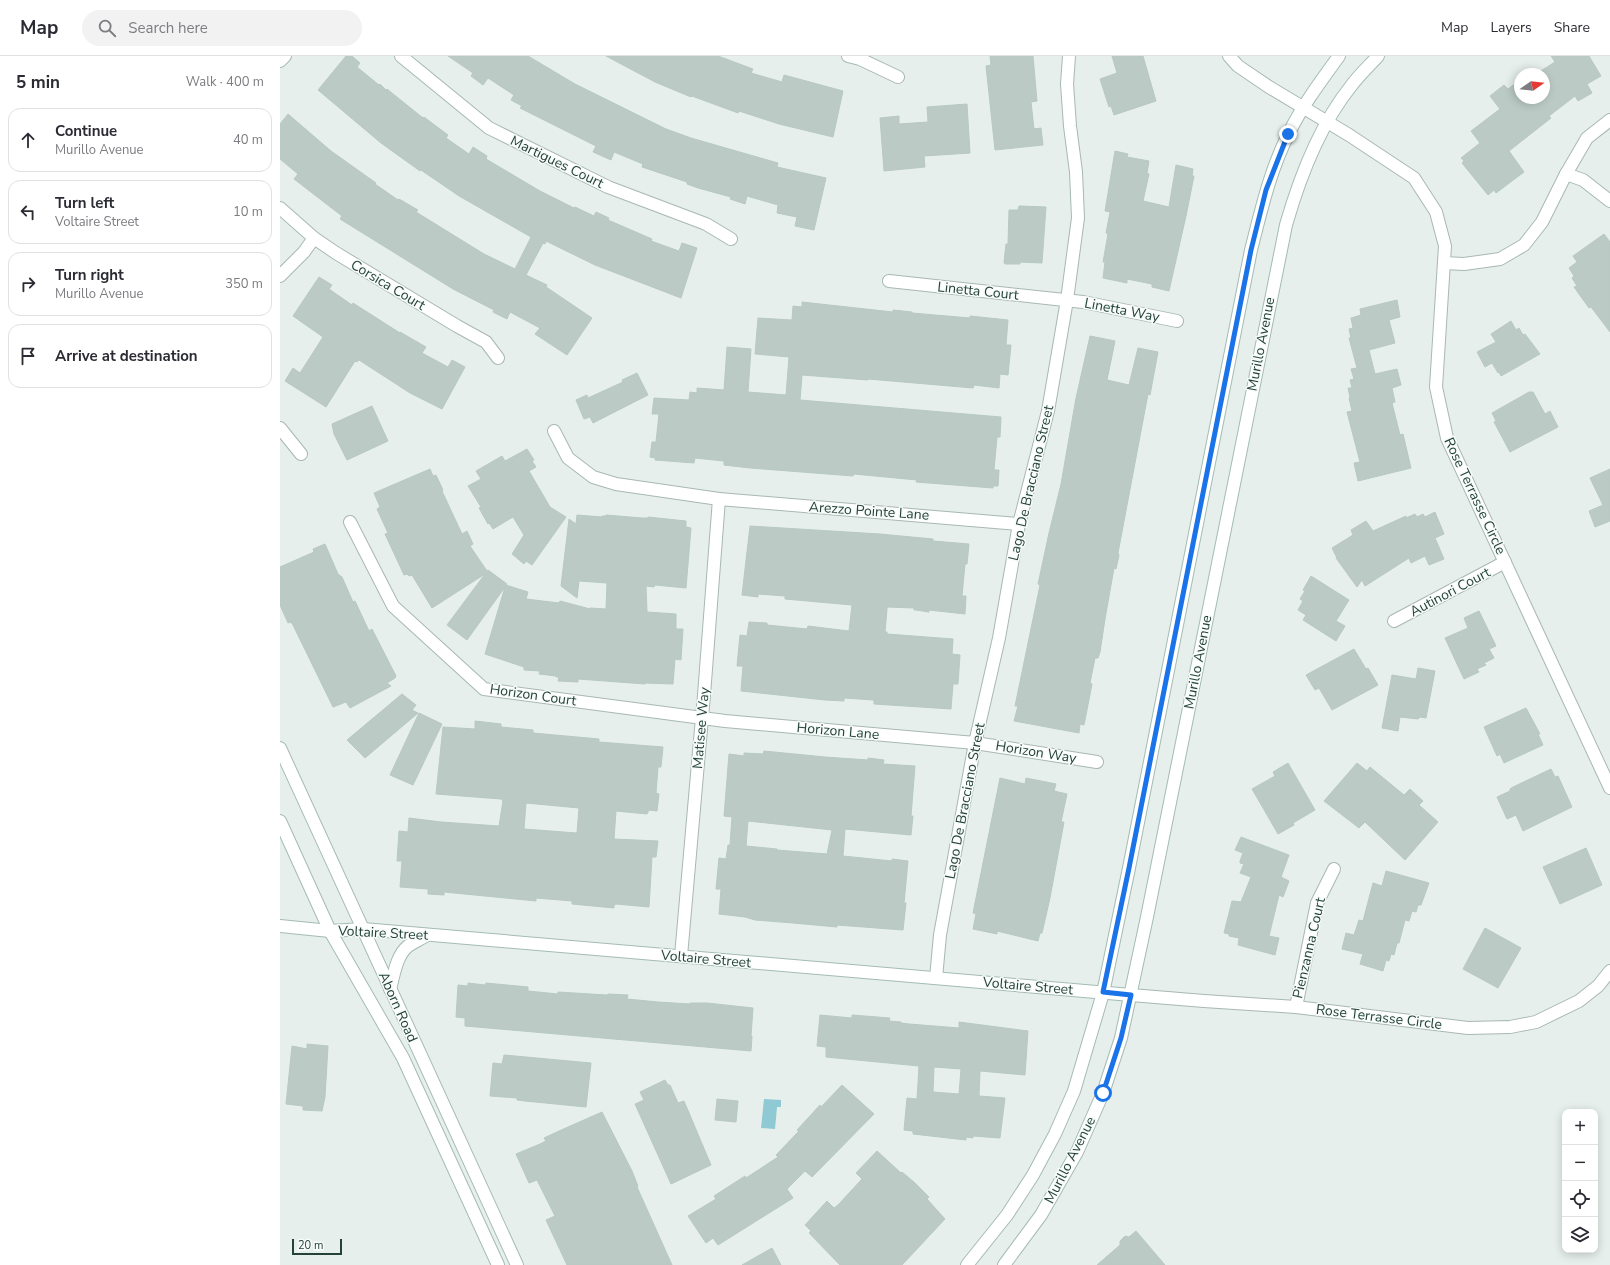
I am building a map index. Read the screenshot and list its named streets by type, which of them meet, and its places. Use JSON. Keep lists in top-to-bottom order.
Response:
{
  "streets": {
    "street": [
      "Martigues Court",
      "Corsica Court",
      "Linetta Court",
      "Linetta Way",
      "Murillo Avenue",
      "Lago De Bracciano Street",
      "Rose Terrasse Circle",
      "Arezzo Pointe Lane",
      "Autinori Court",
      "Horizon Court",
      "Matisee Way",
      "Horizon Lane",
      "Horizon Way",
      "Voltaire Street",
      "Pienzanna Court",
      "Aborn Road"
    ]
  },
  "crossings": [
    ["Linetta Court", "Linetta Way"],
    ["Linetta Court", "Lago De Bracciano Street"],
    ["Linetta Way", "Lago De Bracciano Street"],
    ["Murillo Avenue", "Rose Terrasse Circle"],
    ["Murillo Avenue", "Voltaire Street"],
    ["Lago De Bracciano Street", "Arezzo Pointe Lane"],
    ["Lago De Bracciano Street", "Horizon Lane"],
    ["Lago De Bracciano Street", "Horizon Way"],
    ["Lago De Bracciano Street", "Voltaire Street"],
    ["Rose Terrasse Circle", "Autinori Court"],
    ["Rose Terrasse Circle", "Voltaire Street"],
    ["Rose Terrasse Circle", "Pienzanna Court"],
    ["Arezzo Pointe Lane", "Matisee Way"],
    ["Horizon Court", "Matisee Way"],
    ["Horizon Court", "Horizon Lane"],
    ["Matisee Way", "Horizon Lane"],
    ["Matisee Way", "Voltaire Street"],
    ["Horizon Lane", "Horizon Way"],
    ["Voltaire Street", "Aborn Road"]
  ],
  "scale_bar": "20 m",
  "north": "right",
  "page": {
    "header": "Map",
    "search": "Search here",
    "nav": ["Map", "Layers", "Share"],
    "heading": ["5 min", "Walk · 400 m"],
    "list": [
      ["Continue", "Murillo Avenue", "40 m"],
      ["Turn left", "Voltaire Street", "10 m"],
      ["Turn right", "Murillo Avenue", "350 m"],
      "Arrive at destination"
    ],
    "map_buttons": ["+", "−"],
    "scale": "20 m"
  }
}
